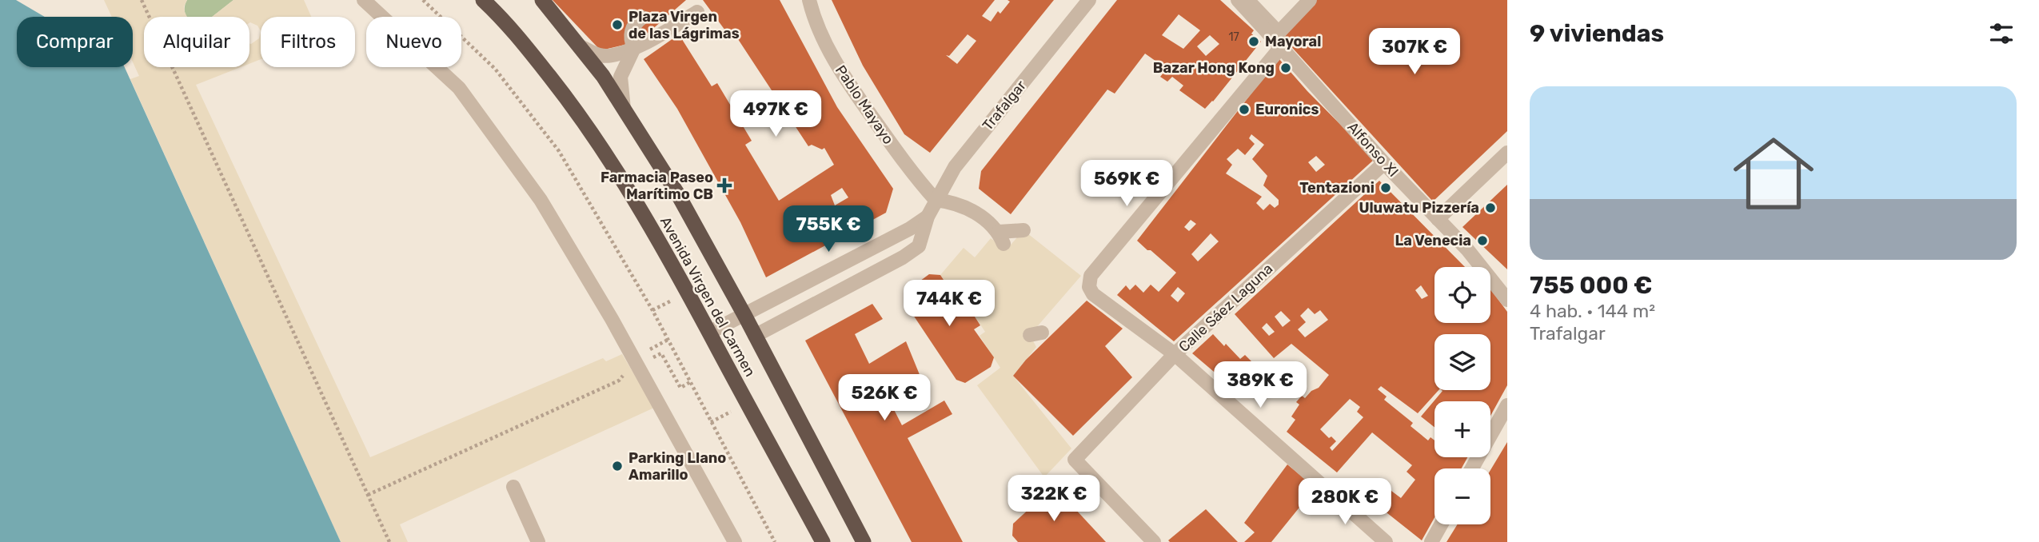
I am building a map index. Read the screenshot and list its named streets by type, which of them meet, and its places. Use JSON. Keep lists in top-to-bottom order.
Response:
{
  "streets": {
    "highway": ["Avenida Virgen del Carmen"],
    "street": [
      "Pablo Mayayo",
      "Trafalgar",
      "Alfonso XI",
      "Calle Sáez Laguna"
    ]
  },
  "crossings": [
    ["Pablo Mayayo", "Trafalgar"],
    ["Trafalgar", "Avenida Virgen del Carmen"],
    ["Alfonso XI", "Calle Sáez Laguna"]
  ],
  "places": {
    "other": [
      "Plaza Virgen de las Lágrimas",
      "Mayoral",
      "Bazar Hong Kong",
      "Euronics",
      "Tentazioni",
      "Uluwatu Pizzería",
      "La Venecia",
      "Parking Llano Amarillo"
    ],
    "health": ["Farmacia Paseo Marítimo CB"]
  },
  "house_numbers": ["17"],
  "page": {
    "heading": "9 viviendas",
    "chip": [
      "Comprar",
      "Alquilar",
      "Filtros",
      "Nuevo"
    ],
    "price": [
      "307K €",
      "497K €",
      "569K €",
      "755K €",
      "744K €",
      "389K €",
      "526K €",
      "322K €",
      "280K €"
    ],
    "list": [
      {
        "name": "755 000 €",
        "note": "4 hab. · 144 m² · Trafalgar"
      }
    ],
    "map_buttons": ["+", "−"]
  }
}
